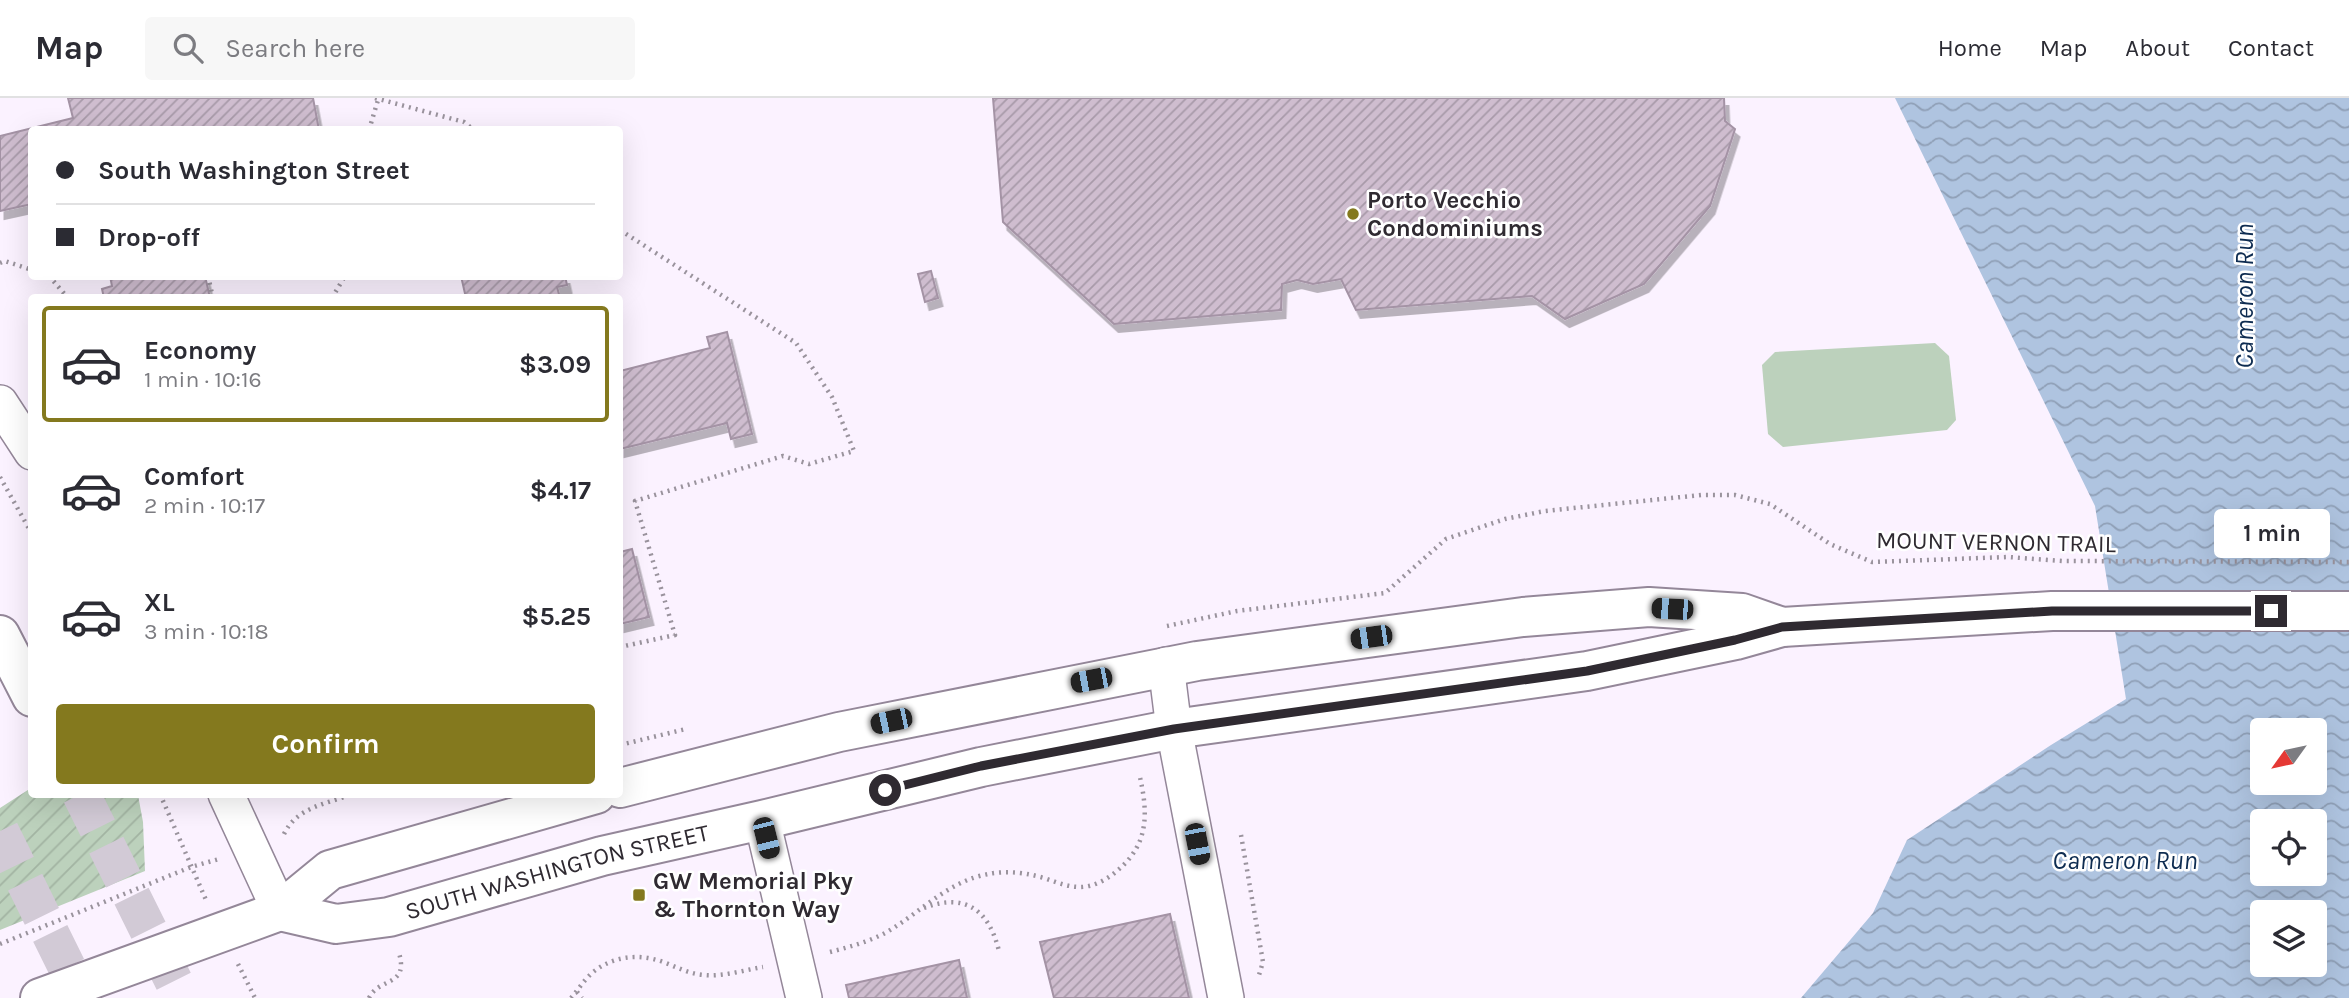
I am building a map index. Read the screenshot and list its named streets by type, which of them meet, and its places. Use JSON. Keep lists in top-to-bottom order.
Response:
{
  "streets": {
    "main road": ["SOUTH WASHINGTON STREET"],
    "path": ["MOUNT VERNON TRAIL"]
  },
  "water": ["Cameron Run"],
  "places": {
    "other": ["Porto Vecchio Condominiums"],
    "transit": ["GW Memorial Pky & Thornton Way"]
  },
  "north": "bottom left",
  "page": {
    "header": "Map",
    "search": "Search here",
    "nav": [
      "Home",
      "Map",
      "About",
      "Contact"
    ],
    "banner": ["South Washington Street", "Drop-off"],
    "list": [
      {
        "name": "Economy",
        "note": "1 min · 10:16",
        "value": "$3.09"
      },
      {
        "name": "Comfort",
        "note": "2 min · 10:17",
        "value": "$4.17"
      },
      {
        "name": "XL",
        "note": "3 min · 10:18",
        "value": "$5.25"
      }
    ],
    "bubble": "1 min",
    "buttons": "Confirm"
  }
}
